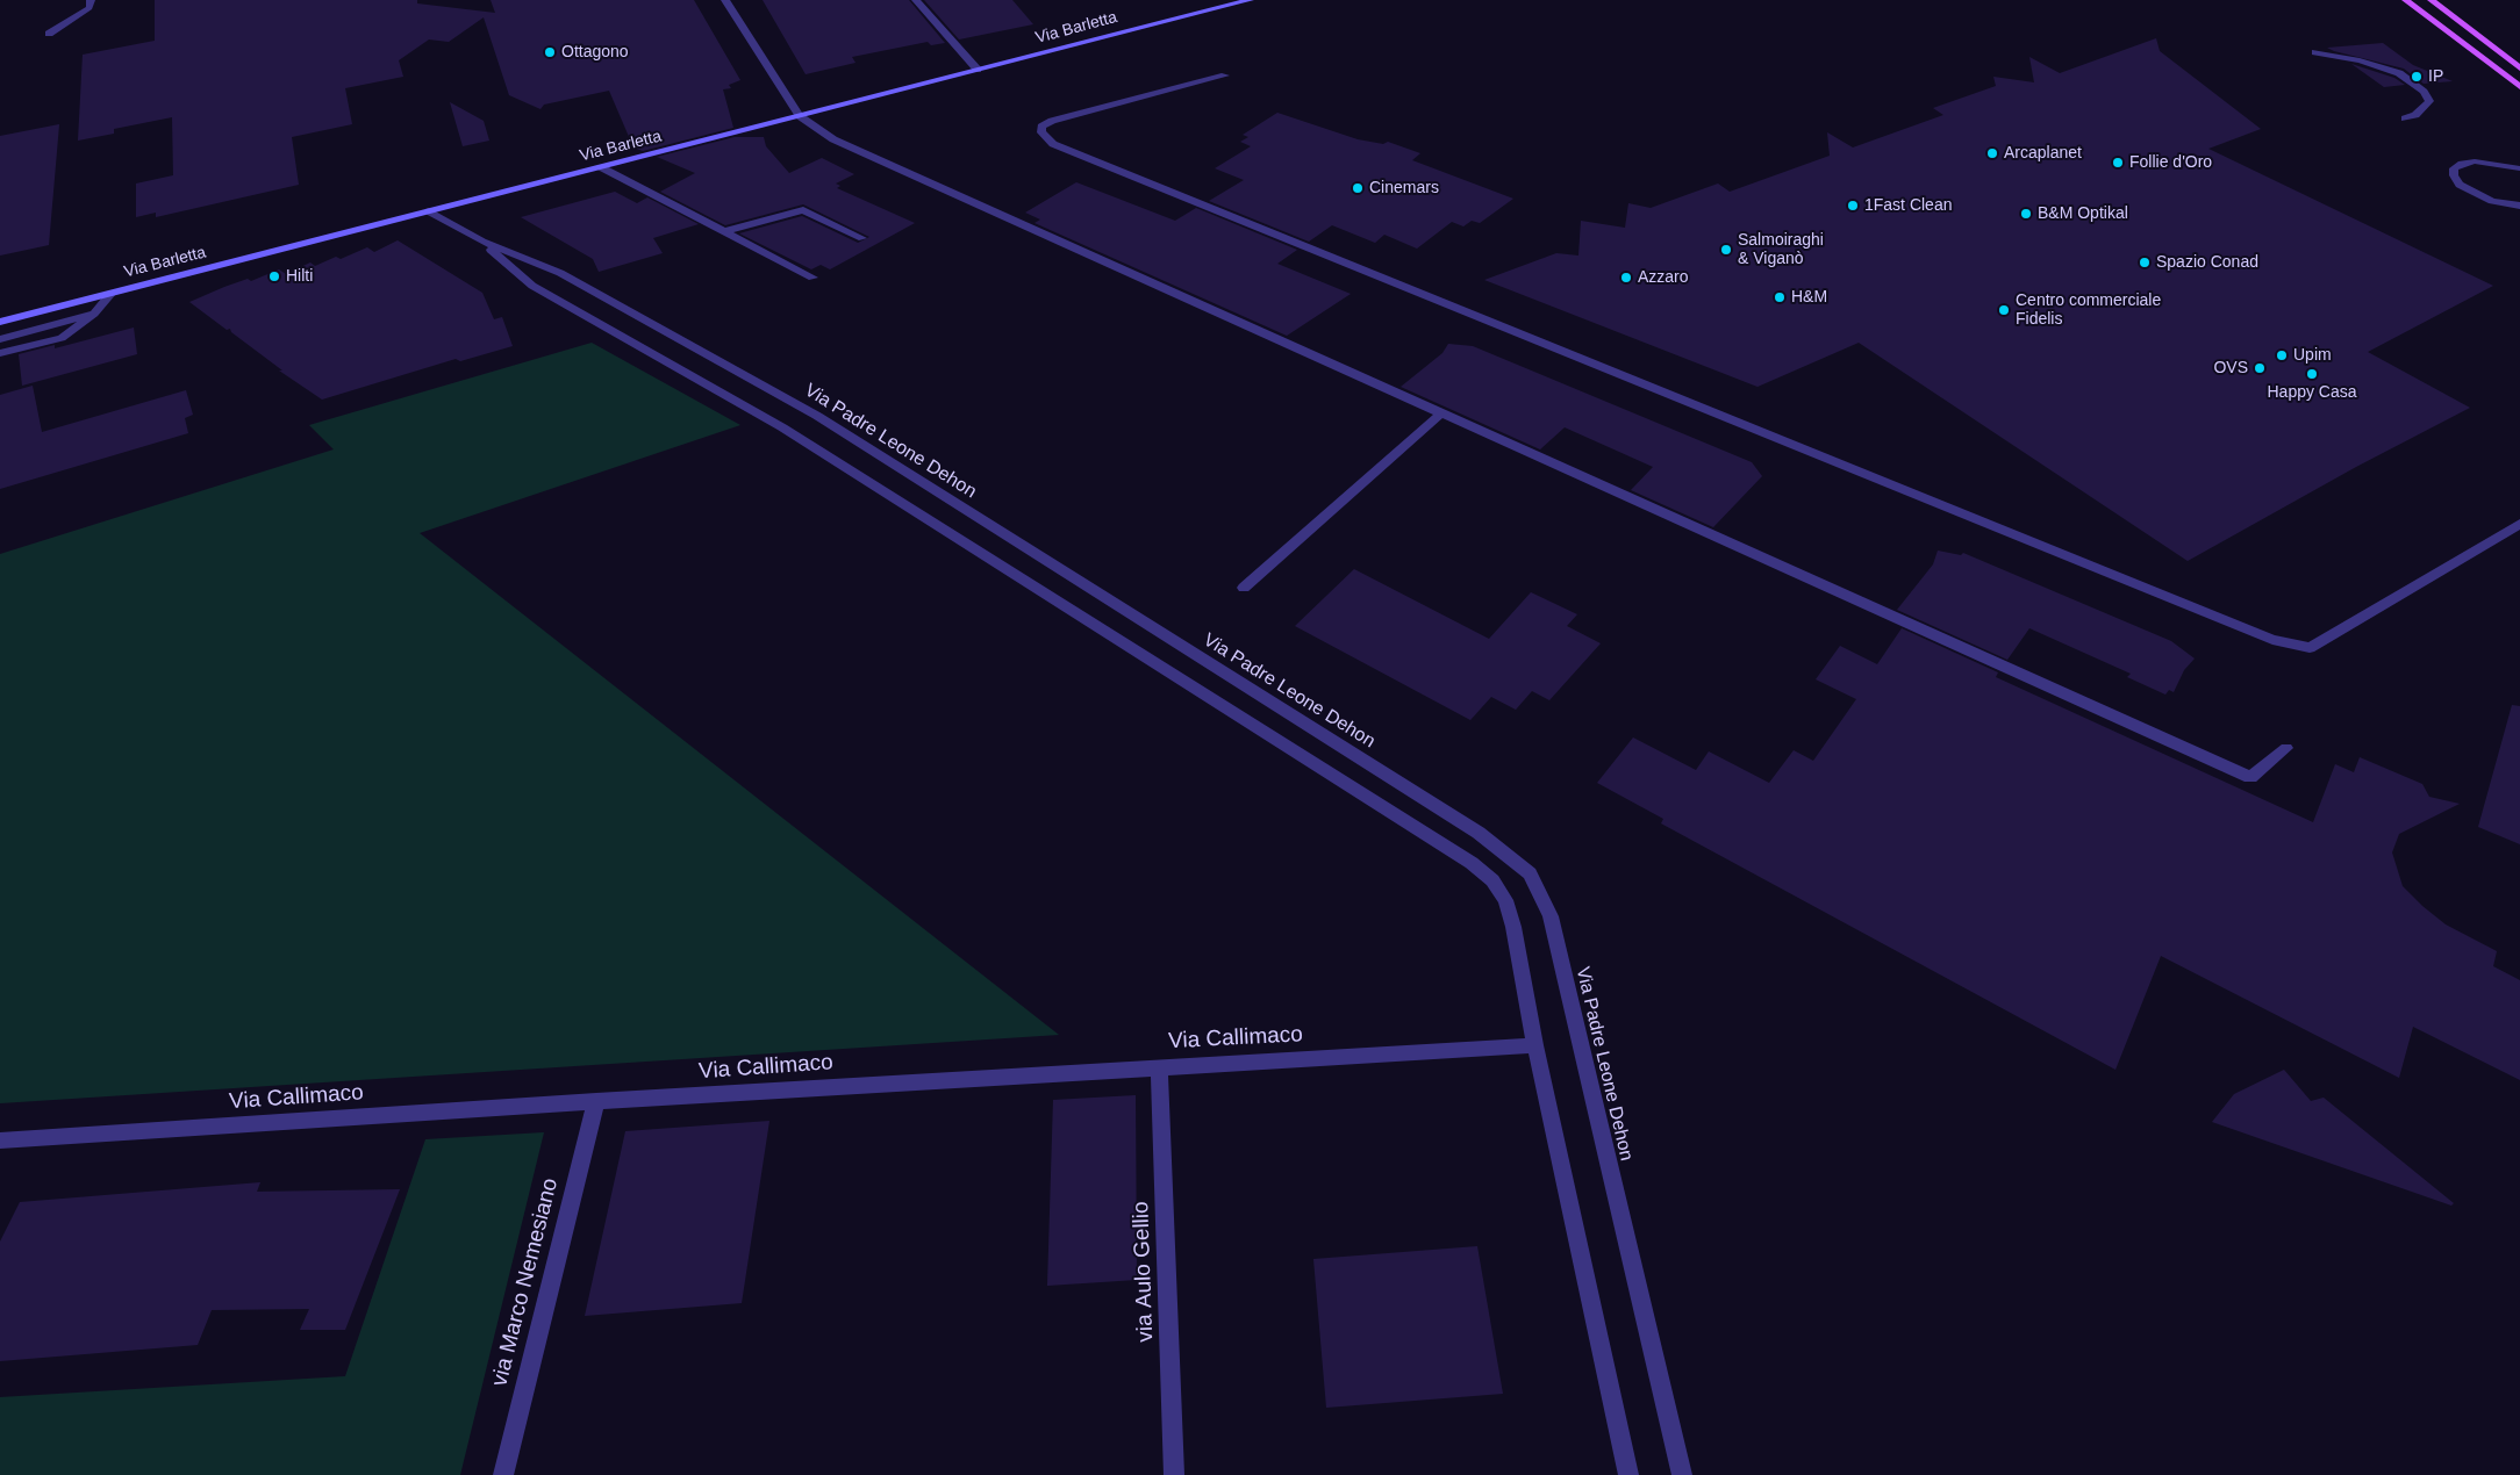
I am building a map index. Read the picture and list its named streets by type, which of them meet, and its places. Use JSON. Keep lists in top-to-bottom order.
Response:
{
  "streets": {
    "main road": ["Via Barletta"],
    "street": [
      "Via Padre Leone Dehon",
      "Via Callimaco",
      "via Aulo Gellio",
      "via Marco Nemesiano"
    ]
  },
  "crossings": [
    ["Via Barletta", "Via Padre Leone Dehon"],
    ["Via Padre Leone Dehon", "Via Callimaco"],
    ["Via Callimaco", "via Aulo Gellio"],
    ["Via Callimaco", "via Marco Nemesiano"]
  ],
  "places": [
    "Ottagono",
    "IP",
    "Arcaplanet",
    "Follie d'Oro",
    "Cinemars",
    "1Fast Clean",
    "B&M Optikal",
    "Salmoiraghi & Viganò",
    "Spazio Conad",
    "Hilti",
    "Azzaro",
    "H&M",
    "Centro commerciale Fidelis",
    "Upim",
    "OVS",
    "Happy Casa"
  ]
}
